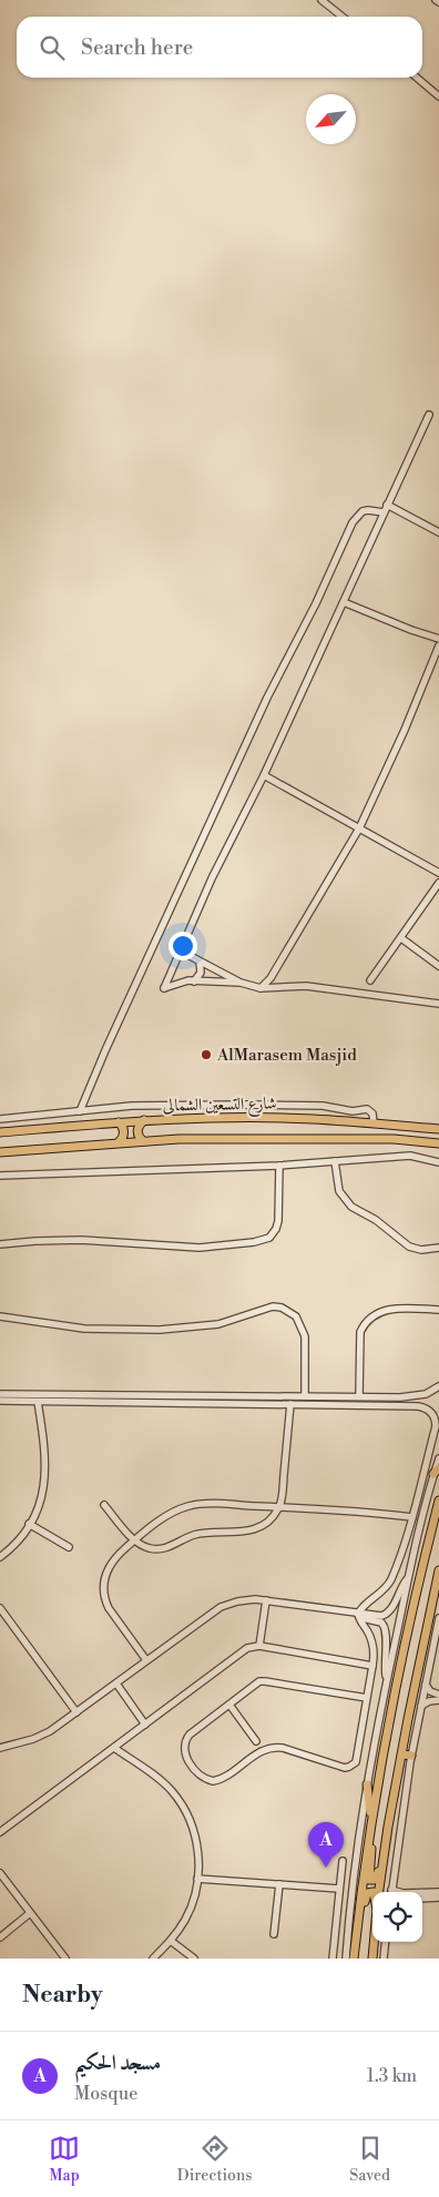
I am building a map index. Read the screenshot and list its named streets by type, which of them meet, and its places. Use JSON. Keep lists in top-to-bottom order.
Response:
{
  "streets": {
    "main road": ["شارع التسعين الشمالى"]
  },
  "places": ["AlMarasem Masjid"],
  "north": "bottom left",
  "page": {
    "search": "Search here",
    "pins": "A",
    "heading": "Nearby",
    "list": [
      {
        "mark": "A",
        "name": "مسجد الحكيم",
        "note": "Mosque",
        "value": "1.3 km"
      }
    ],
    "nav": ["Map", "Directions", "Saved"]
  }
}
